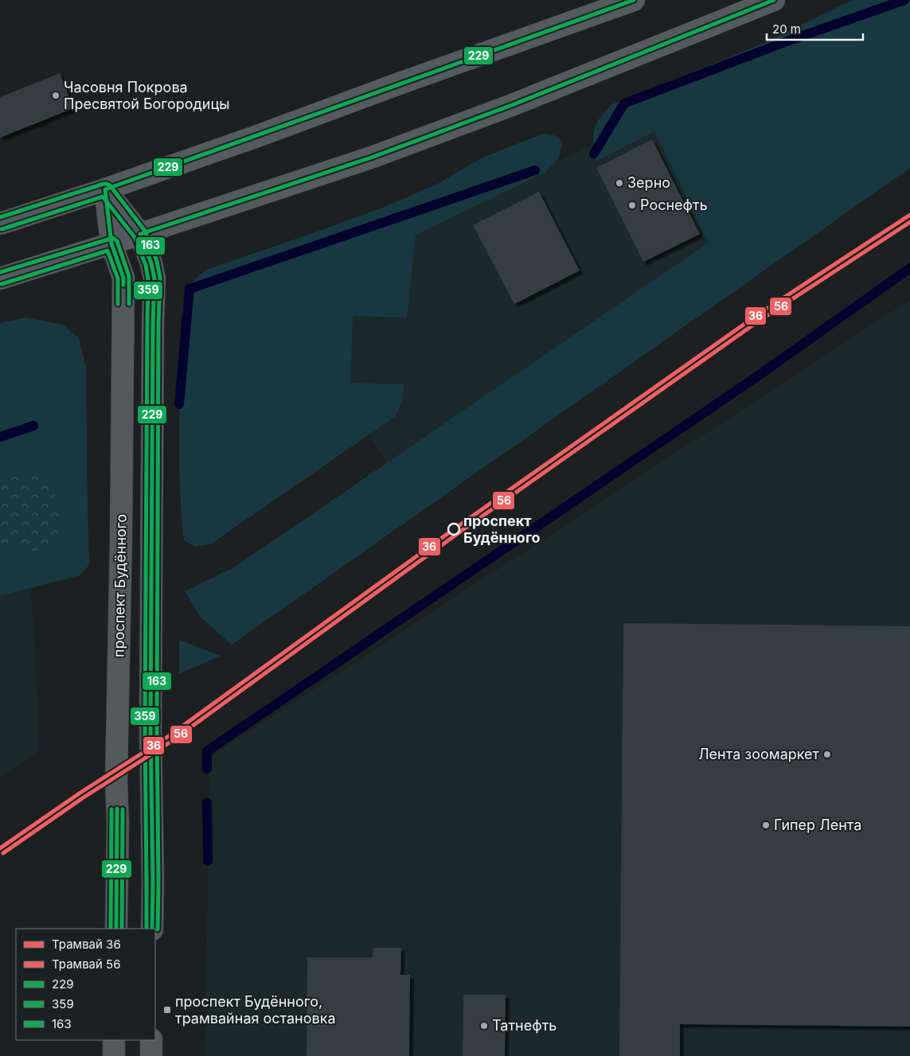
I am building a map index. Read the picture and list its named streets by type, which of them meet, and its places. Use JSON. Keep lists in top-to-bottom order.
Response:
{
  "streets": {
    "main road": ["проспект Будённого"]
  },
  "places": {
    "other": [
      "Часовня Покрова Пресвятой Богородицы",
      "Зерно",
      "Роснефть",
      "проспект Будённого",
      "Лента зоомаркет",
      "Гипер Лента",
      "Татнефть"
    ],
    "transit": ["проспект Будённого, трамвайная остановка"]
  },
  "lines": [
    "transit line 229",
    "transit line 163",
    "transit line 359",
    "tram line 36",
    "tram line 56"
  ],
  "legend": [
    "Трамвай 36",
    "Трамвай 56",
    "229",
    "359",
    "163"
  ],
  "scale_bar": "20 m"
}
